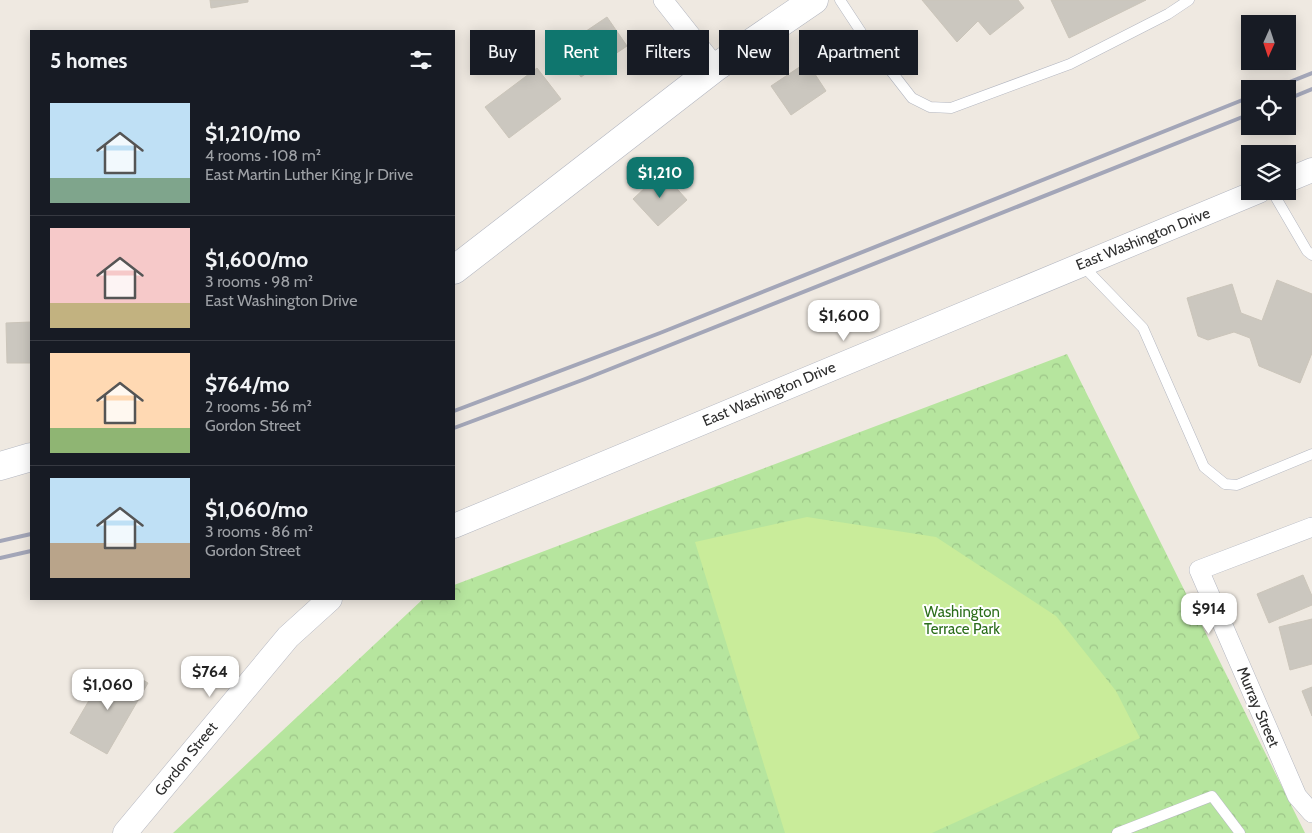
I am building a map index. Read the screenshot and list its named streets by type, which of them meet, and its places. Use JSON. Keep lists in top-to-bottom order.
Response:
{
  "streets": {
    "street": ["East Washington Drive", "Murray Street", "Gordon Street"]
  },
  "parks": ["Washington Terrace Park"],
  "north": "bottom",
  "page": {
    "chip": [
      "Buy",
      "Rent",
      "Filters",
      "New",
      "Apartment"
    ],
    "heading": "5 homes",
    "list": [
      {
        "name": "$1,210/mo",
        "note": "4 rooms · 108 m² · East Martin Luther King Jr Drive"
      },
      {
        "name": "$1,600/mo",
        "note": "3 rooms · 98 m² · East Washington Drive"
      },
      {
        "name": "$764/mo",
        "note": "2 rooms · 56 m² · Gordon Street"
      },
      {
        "name": "$1,060/mo",
        "note": "3 rooms · 86 m² · Gordon Street"
      }
    ],
    "price": [
      "$1,210",
      "$1,600",
      "$914",
      "$764",
      "$1,060"
    ]
  }
}
